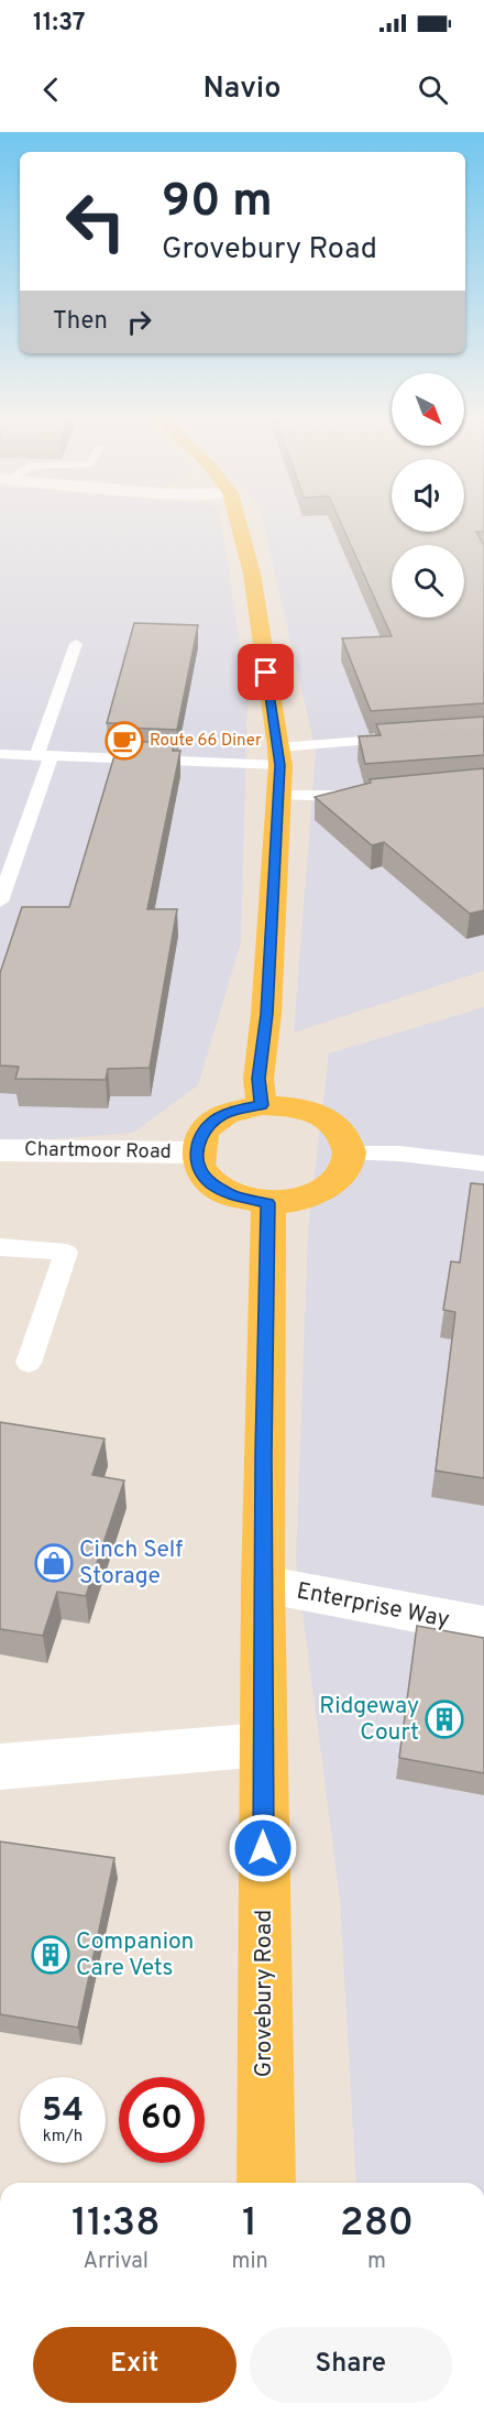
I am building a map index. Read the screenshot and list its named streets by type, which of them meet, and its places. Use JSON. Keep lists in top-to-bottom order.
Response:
{
  "streets": {
    "main road": ["Grovebury Road"],
    "street": ["Chartmoor Road", "Enterprise Way"]
  },
  "crossings": [
    ["Chartmoor Road", "Grovebury Road"],
    ["Enterprise Way", "Grovebury Road"]
  ],
  "places": {
    "cafe": ["Route 66 Diner"],
    "shop": ["Cinch Self Storage"],
    "building": ["Ridgeway Court", "Companion Care Vets"]
  },
  "north": "bottom right",
  "page": {
    "status": "11:37",
    "header": "Navio",
    "turn": ["90 m", "Grovebury Road"],
    "then": "Then",
    "speed": "54 km/h",
    "limit": "60",
    "eta": [
      "11:38",
      "Arrival",
      "1",
      "min",
      "280",
      "m"
    ],
    "buttons": ["Exit", "Share"]
  }
}
